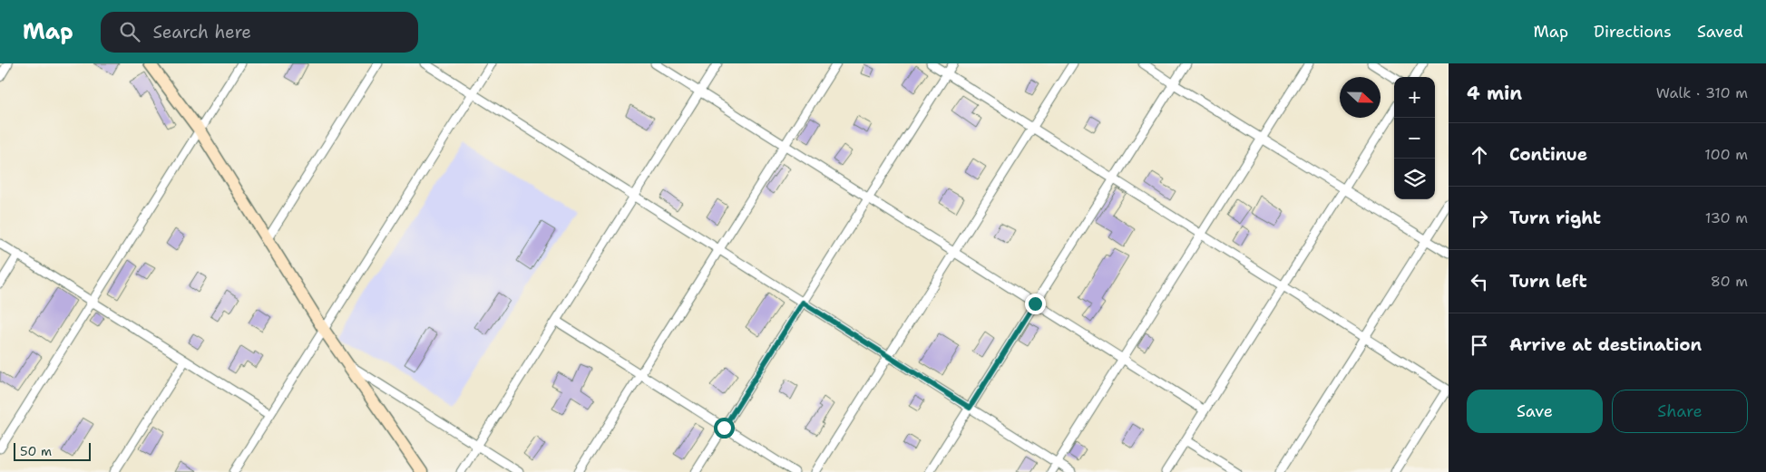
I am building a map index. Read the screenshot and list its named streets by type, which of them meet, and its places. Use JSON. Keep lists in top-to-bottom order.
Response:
{
  "scale_bar": "50 m",
  "north": "right",
  "page": {
    "header": "Map",
    "search": "Search here",
    "nav": ["Map", "Directions", "Saved"],
    "heading": ["4 min", "Walk · 310 m"],
    "map_buttons": ["+", "−"],
    "list": [
      ["Continue", "100 m"],
      ["Turn right", "130 m"],
      ["Turn left", "80 m"],
      "Arrive at destination"
    ],
    "buttons": ["Save", "Share"],
    "scale": "50 m"
  }
}
